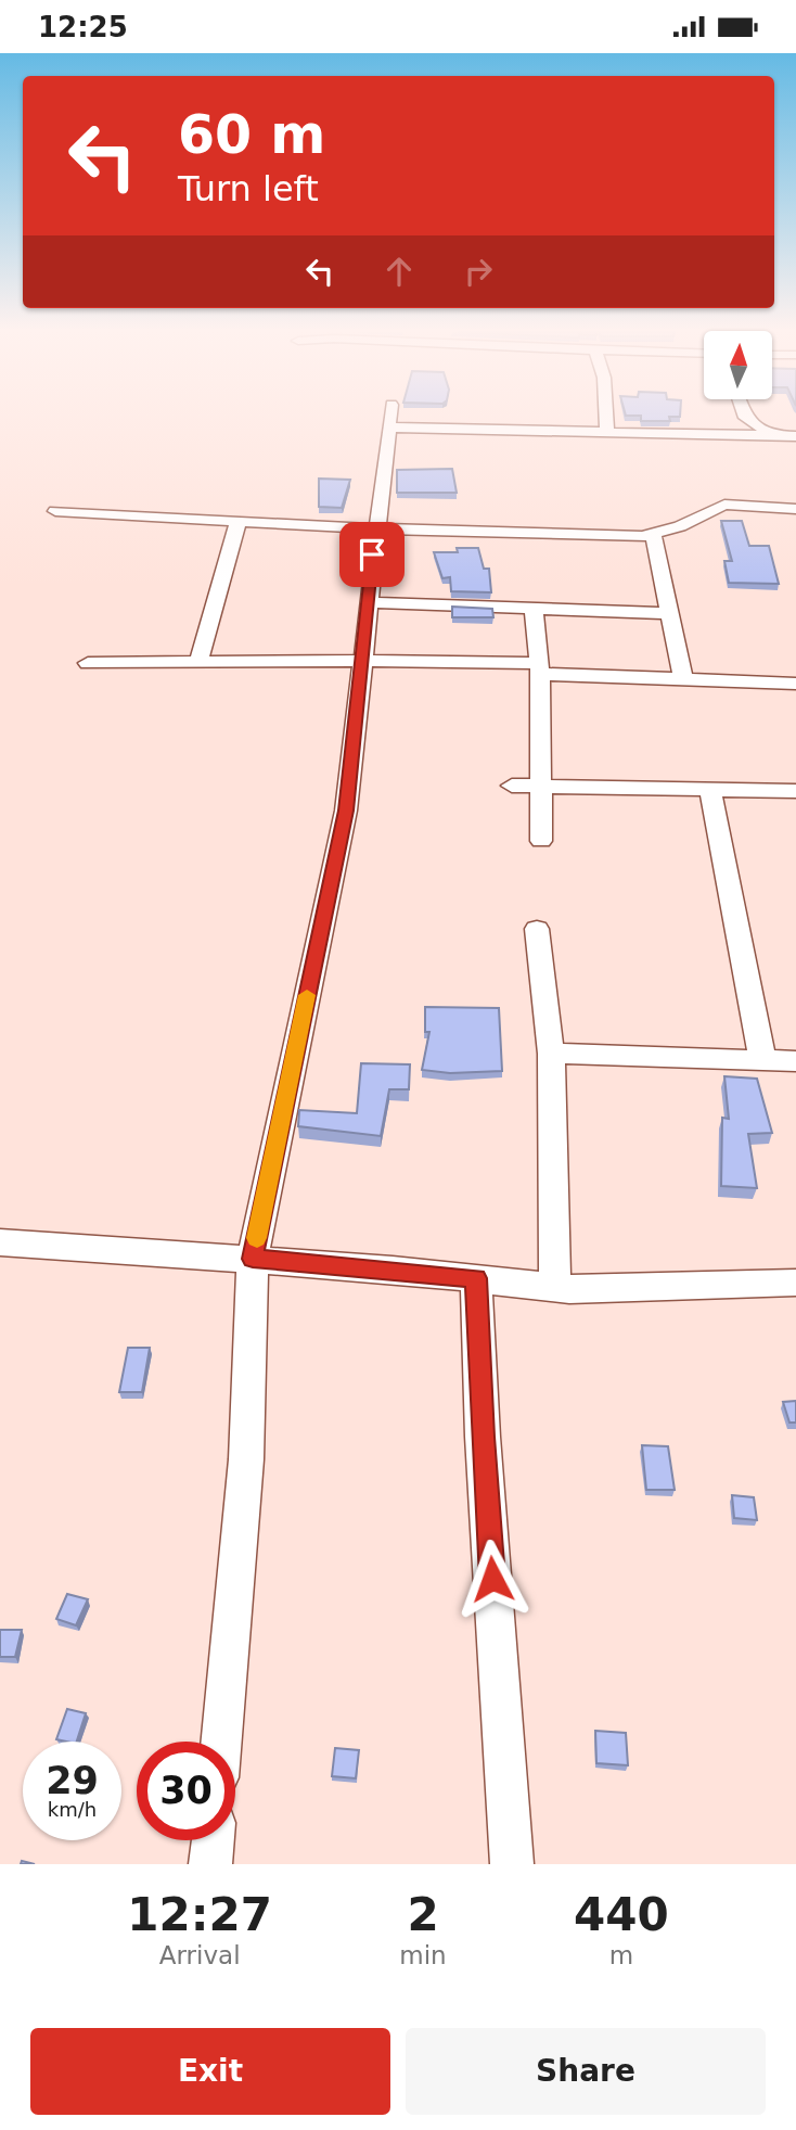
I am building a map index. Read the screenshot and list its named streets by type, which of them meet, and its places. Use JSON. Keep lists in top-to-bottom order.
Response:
{
  "north": "top",
  "page": {
    "status": "12:25",
    "turn": ["60 m", "Turn left"],
    "speed": "29 km/h",
    "limit": "30",
    "eta": [
      "12:27",
      "Arrival",
      "2",
      "min",
      "440",
      "m"
    ],
    "buttons": ["Exit", "Share"]
  }
}
